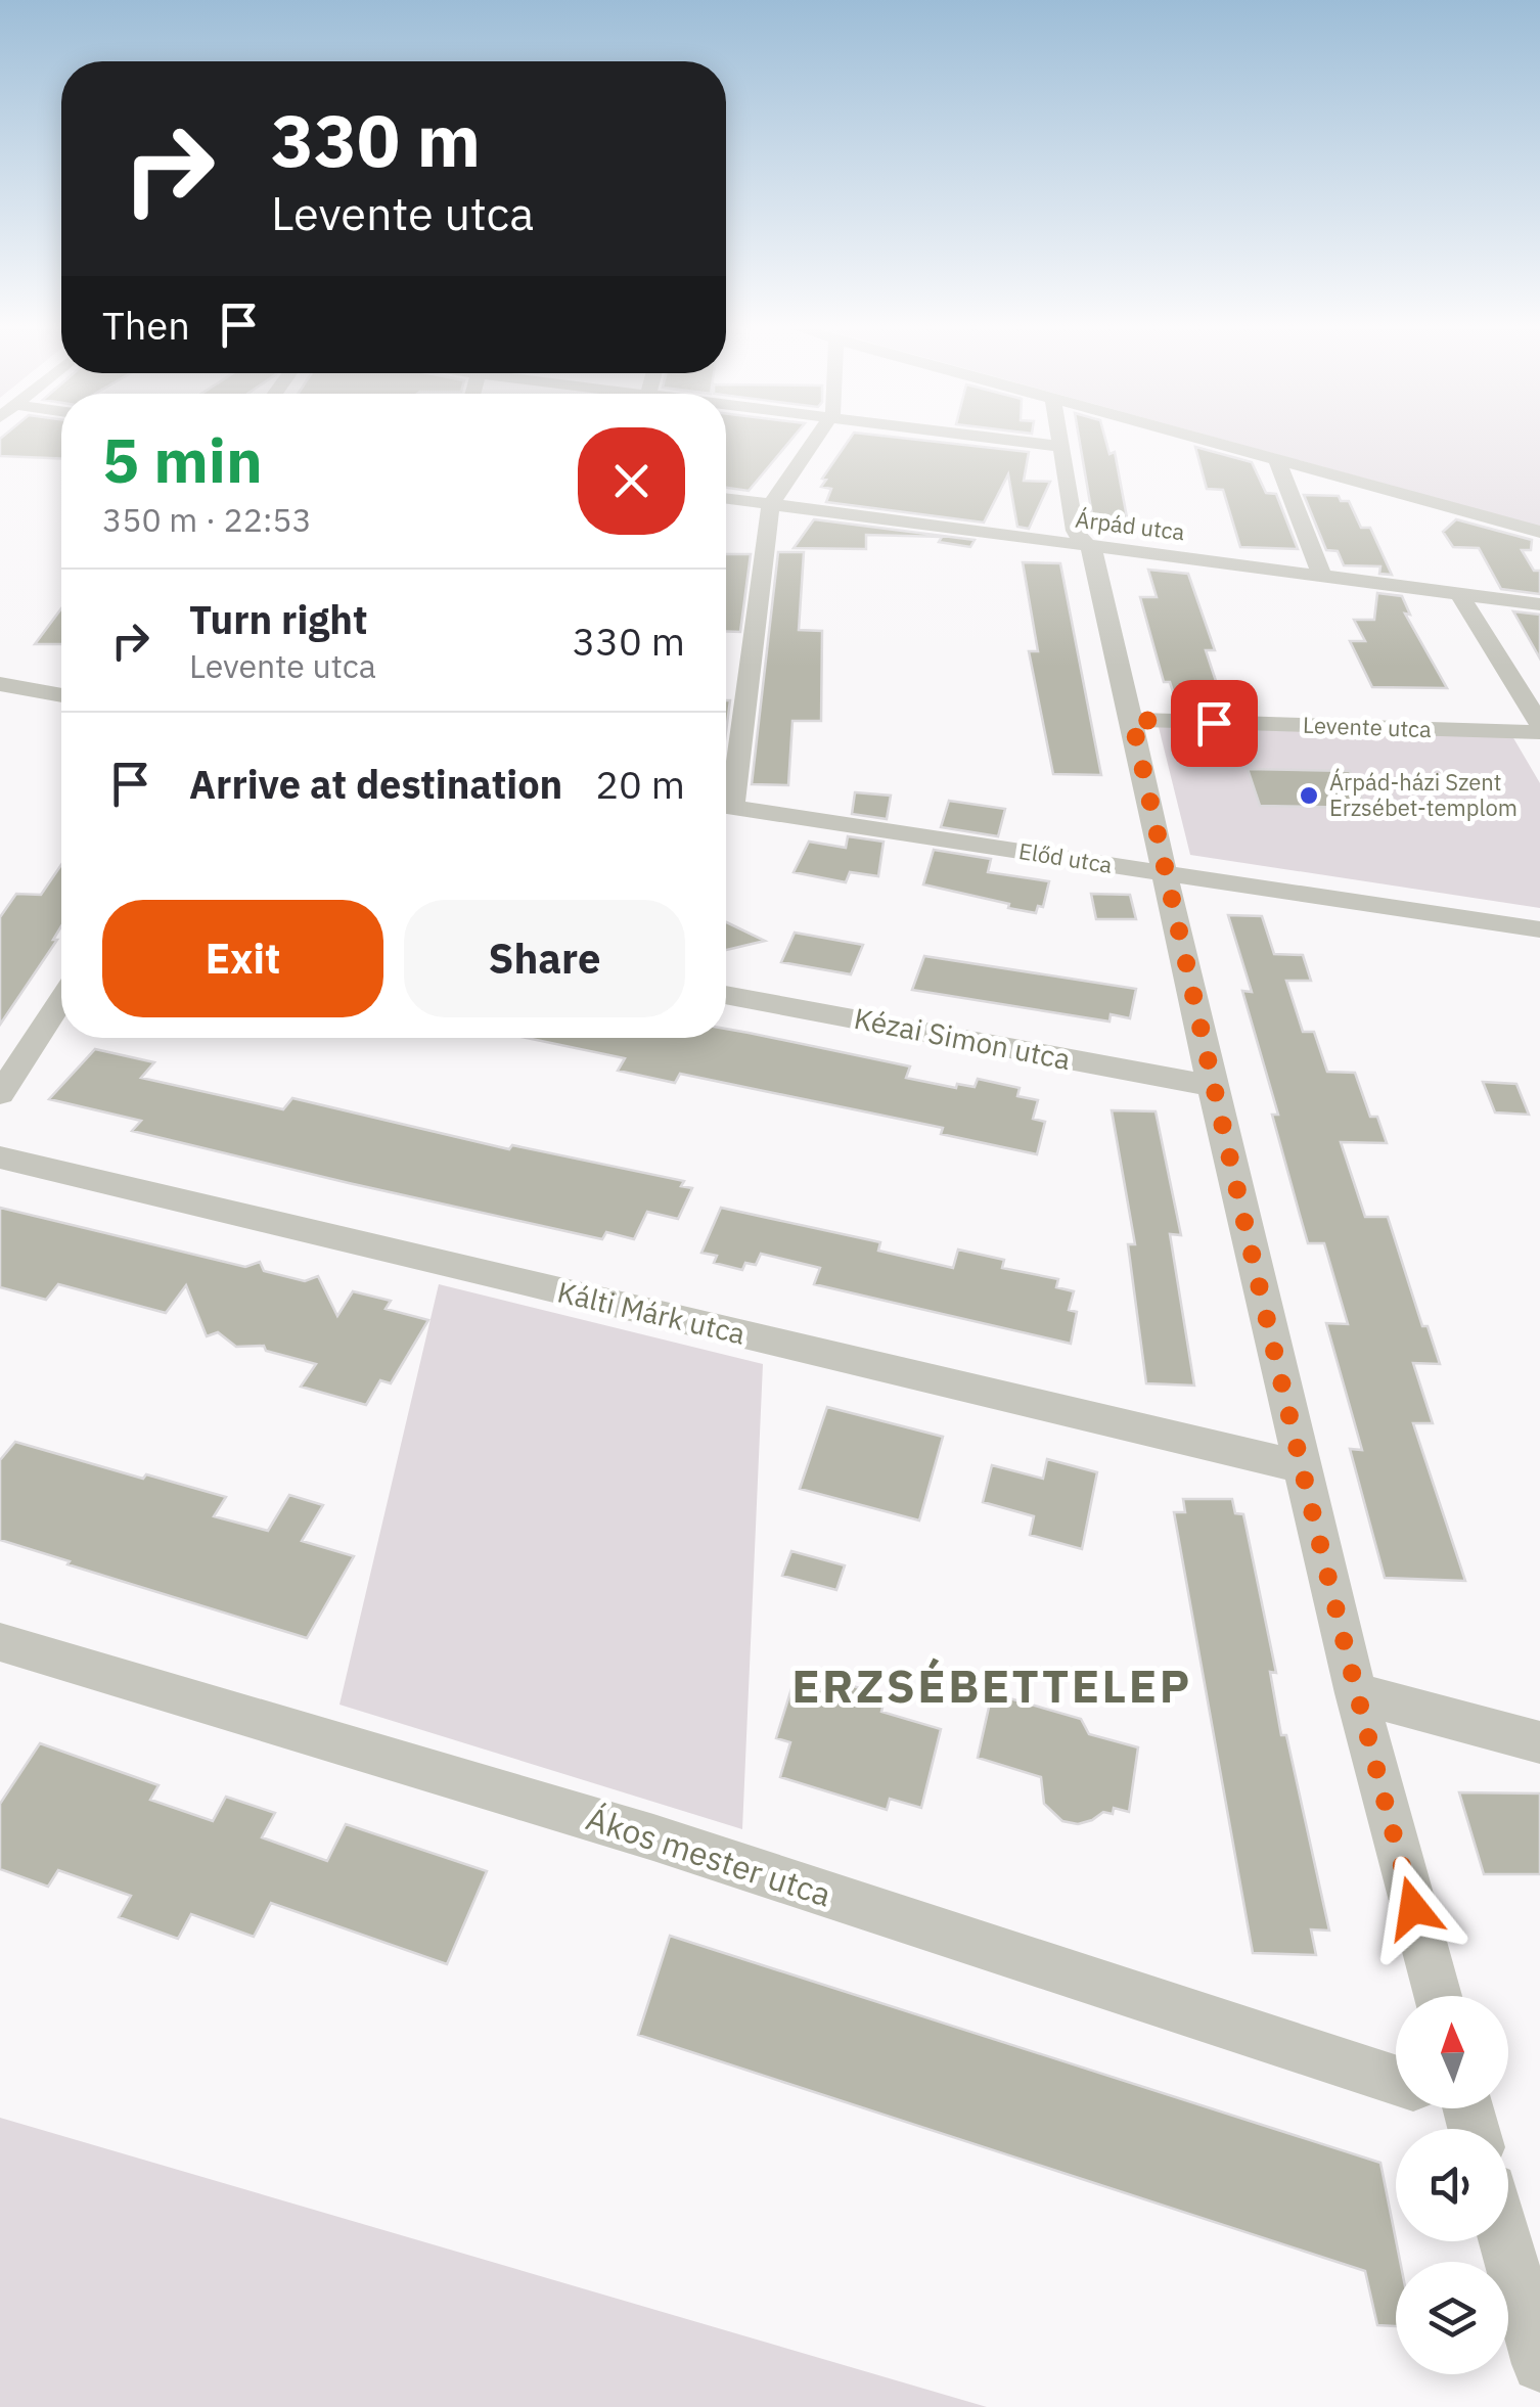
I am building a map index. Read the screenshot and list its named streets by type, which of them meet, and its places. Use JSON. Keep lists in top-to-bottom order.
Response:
{
  "streets": {
    "street": [
      "Árpád utca",
      "Levente utca",
      "Előd utca",
      "Kézai Simon utca",
      "Kálti Márk utca",
      "Ákos mester utca"
    ]
  },
  "districts": ["ERZSÉBETTELEP"],
  "places": ["Árpád-házi Szent Erzsébet-templom"],
  "north": "top",
  "page": {
    "turn": ["330 m", "Levente utca"],
    "then": "Then",
    "heading": ["5 min", "350 m · 22:53"],
    "list": [
      {
        "name": "Turn right",
        "note": "Levente utca",
        "value": "330 m"
      },
      {
        "name": "Arrive at destination",
        "value": "20 m"
      }
    ],
    "buttons": ["Exit", "Share"]
  }
}
